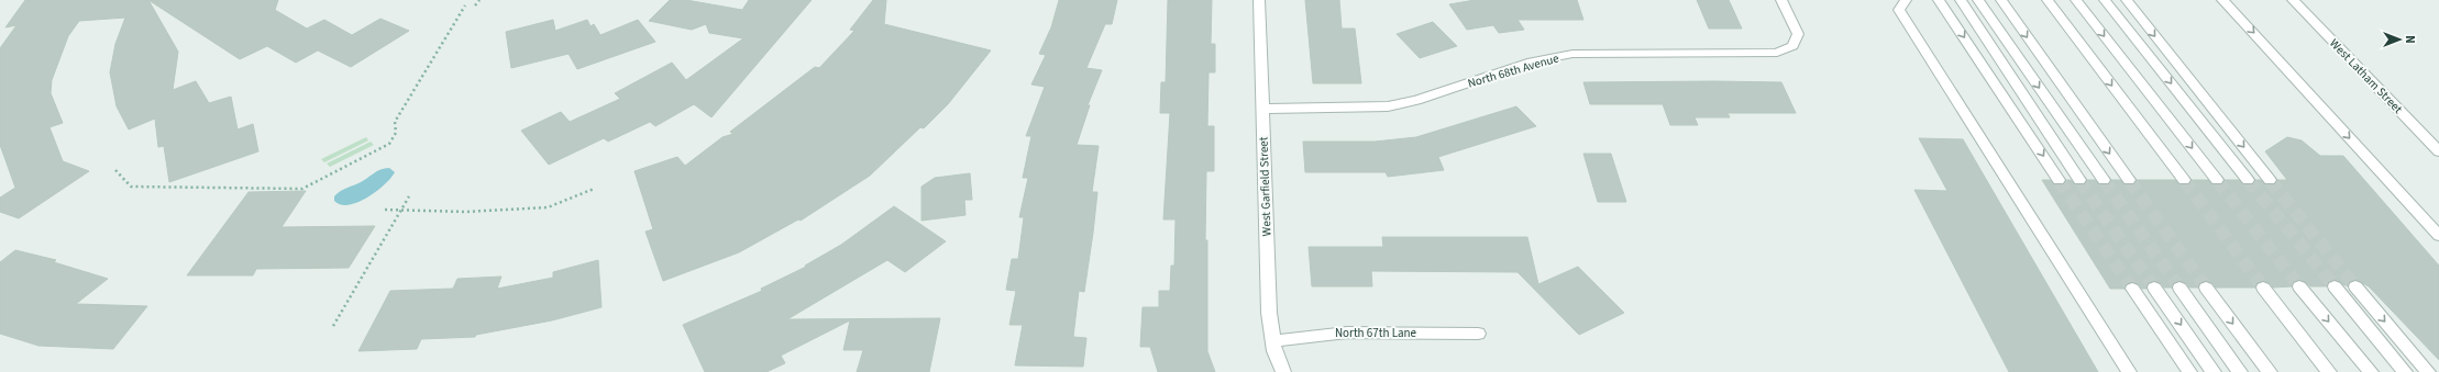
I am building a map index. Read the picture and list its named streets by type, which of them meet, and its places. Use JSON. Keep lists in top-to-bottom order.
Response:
{
  "streets": {
    "street": [
      "North 68th Avenue",
      "West Latham Street",
      "West Garfield Street",
      "North 67th Lane"
    ]
  },
  "crossings": [
    ["North 68th Avenue", "West Garfield Street"],
    ["West Garfield Street", "North 67th Lane"]
  ],
  "north": "right"
}
